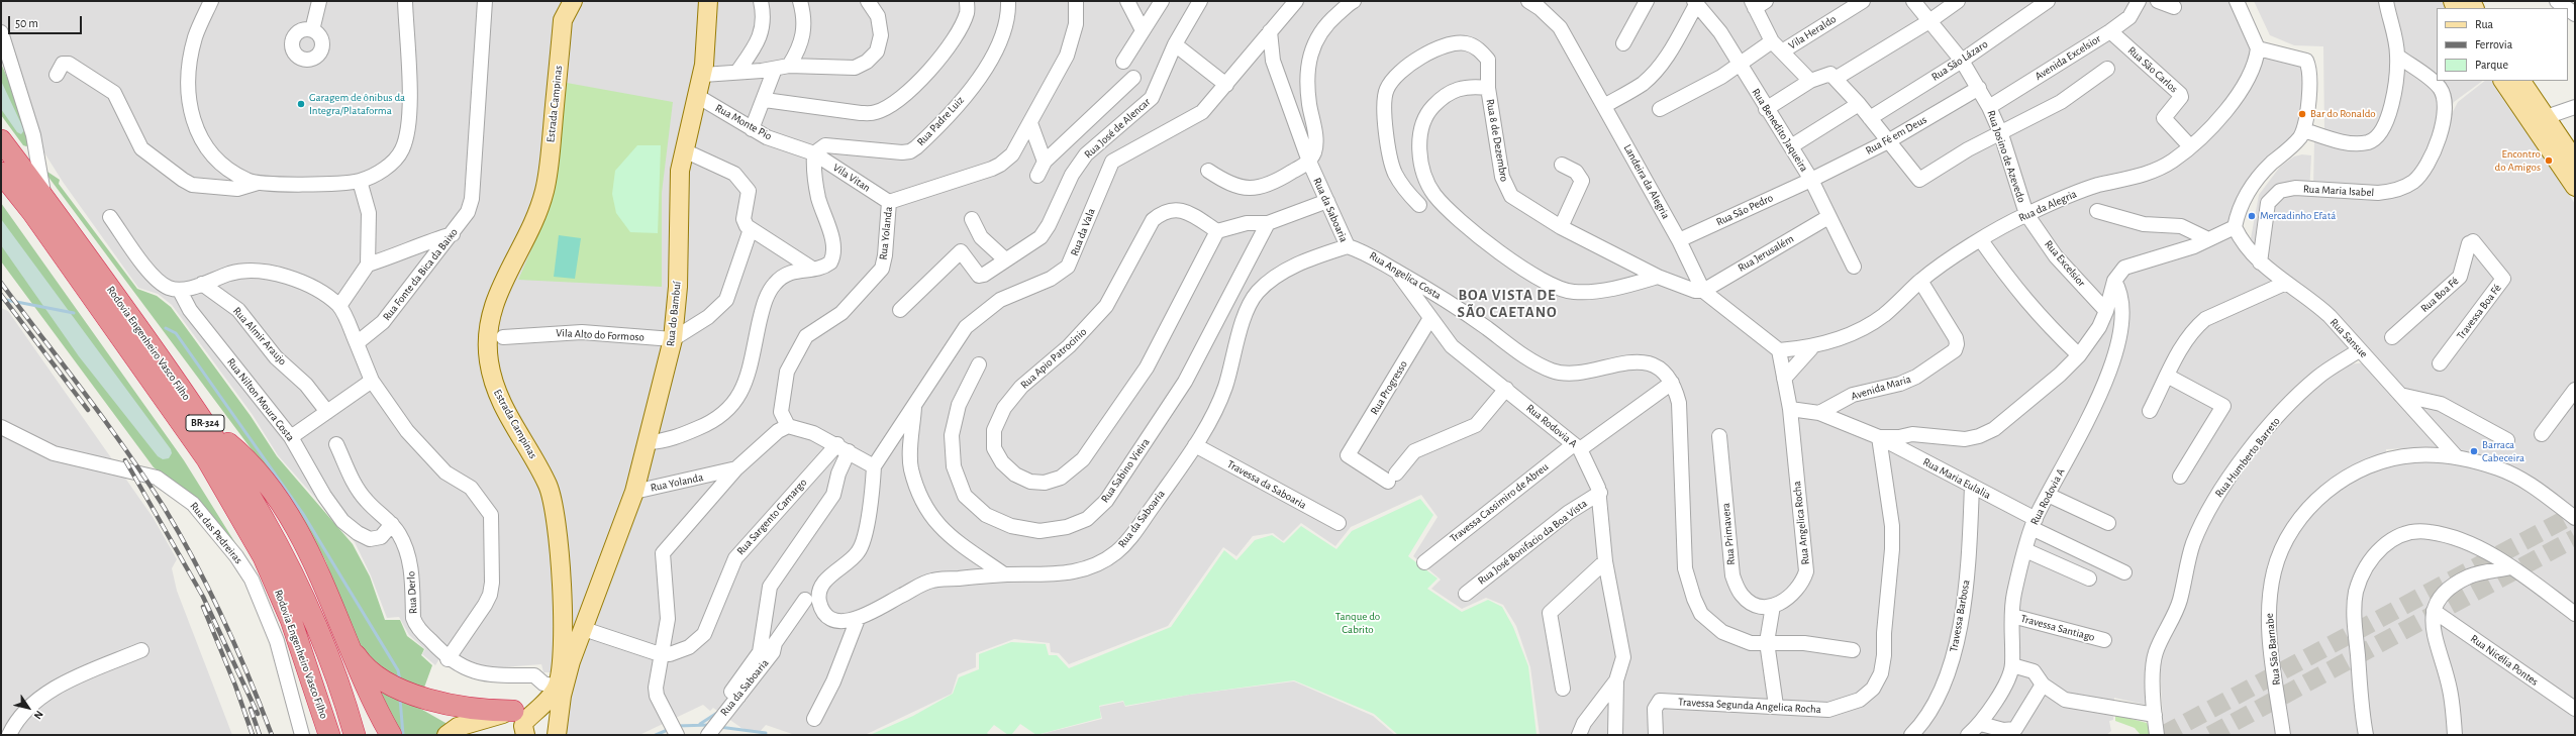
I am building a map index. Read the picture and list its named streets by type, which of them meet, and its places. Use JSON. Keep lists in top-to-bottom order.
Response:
{
  "streets": {
    "highway": ["Rodovia Engenheiro Vasco Filho", "BR-324"],
    "main road": ["Estrada Campinas", "Rua do Bambuí"],
    "street": [
      "Vila Heraldo",
      "Avenida Excelsior",
      "Rua São Lázaro",
      "Rua São Carlos",
      "Rua Padre Luiz",
      "Rua Monte Pio",
      "Rua José de Alencar",
      "Rua Benedito Jaqueira",
      "Rua Fé em Deus",
      "Rua 8 de Dezembro",
      "Rua Josino de Azevedo",
      "Vila Vitan",
      "Landeira da Alegria",
      "Rua Maria Isabel",
      "Rua da Alegria",
      "Rua da Saboaria",
      "Rua São Pedro",
      "Rua da Vala",
      "Rua Yolanda",
      "Rua Jerusalém",
      "Rua Excelsior",
      "Rua Fonte da Bica da Baixo",
      "Rua Angelica Costa",
      "Rua Boa Fé",
      "Travessa Boa Fé",
      "Vila Alto do Formoso",
      "Rua Almir Araujo",
      "Rua Sansue",
      "Rua Apio Patrocinio",
      "Rua Progresso",
      "Avenida Maria",
      "Rua Nilton Moura Costa",
      "Rua Rodovia A",
      "Rua Humberto Barreto",
      "Rua Sabino Vieira",
      "Rua Maria Eulalia",
      "Travessa da Saboaria",
      "Travessa Cassimiro de Abreu",
      "Rua Sargento Camargo",
      "Rua Angelica Rocha",
      "Rua das Pedreiras",
      "Rua Primavera",
      "Rua José Bonifacio da Boa Vista",
      "Rua Derlo",
      "Travessa Barbosa",
      "Travessa Santiago",
      "Rua São Barnabe",
      "Rua Nicélia Pontes",
      "Travessa Segunda Angelica Rocha"
    ]
  },
  "crossings": [
    ["Vila Heraldo", "Rua Benedito Jaqueira"],
    ["Avenida Excelsior", "Rua São Carlos"],
    ["Avenida Excelsior", "Rua Josino de Azevedo"],
    ["Rua São Lázaro", "Rua Josino de Azevedo"],
    ["Rua São Carlos", "Rua da Alegria"],
    ["Estrada Campinas", "Rua Derlo"],
    ["Rua Padre Luiz", "Rua Monte Pio"],
    ["Rua Padre Luiz", "Vila Vitan"],
    ["Rua Monte Pio", "Vila Vitan"],
    ["Rua Monte Pio", "Rua do Bambuí"],
    ["Rua Benedito Jaqueira", "Rua Fé em Deus"],
    ["Rua Benedito Jaqueira", "Rua São Pedro"],
    ["Rua Benedito Jaqueira", "Rua Jerusalém"],
    ["Rua Fé em Deus", "Rua Josino de Azevedo"],
    ["Rua Fé em Deus", "Rua São Pedro"],
    ["Rua 8 de Dezembro", "Landeira da Alegria"],
    ["Rua 8 de Dezembro", "Rua Jerusalém"],
    ["Rua Josino de Azevedo", "Rua da Alegria"],
    ["Rua Josino de Azevedo", "Rua Excelsior"],
    ["Vila Vitan", "Rua Yolanda"],
    ["Landeira da Alegria", "Rua da Alegria"],
    ["Landeira da Alegria", "Rua São Pedro"],
    ["Landeira da Alegria", "Rua Jerusalém"],
    ["Landeira da Alegria", "Rua Angelica Rocha"],
    ["Rua Maria Isabel", "Rua Sansue"],
    ["Rua da Alegria", "Rua Excelsior"],
    ["Rua da Alegria", "Avenida Maria"],
    ["Rua da Alegria", "Rua Angelica Rocha"],
    ["Rua da Saboaria", "Rua da Vala"],
    ["Rua da Saboaria", "Rua Angelica Costa"],
    ["Rua da Saboaria", "Travessa da Saboaria"],
    ["Rua Yolanda", "Rua do Bambuí"],
    ["Rua Angelica Costa", "Rua Rodovia A"],
    ["Rua Angelica Costa", "Travessa Cassimiro de Abreu"],
    ["Rua Boa Fé", "Travessa Boa Fé"],
    ["Rua do Bambuí", "Vila Alto do Formoso"],
    ["Rua do Bambuí", "Rua Sargento Camargo"],
    ["Rua Sansue", "Rua Humberto Barreto"],
    ["Rua Sansue", "Rua São Barnabe"],
    ["Rua Progresso", "Rua Rodovia A"],
    ["Avenida Maria", "Rua Maria Eulalia"],
    ["Rua Nilton Moura Costa", "Rua Derlo"],
    ["Rua Rodovia A", "Rua Maria Eulalia"],
    ["Rua Rodovia A", "Travessa Cassimiro de Abreu"],
    ["Rua Rodovia A", "Rua José Bonifacio da Boa Vista"],
    ["Rua Rodovia A", "Travessa Santiago"],
    ["Rua Maria Eulalia", "Rua Angelica Rocha"],
    ["Rua Maria Eulalia", "Travessa Barbosa"],
    ["Rua Maria Eulalia", "Travessa Segunda Angelica Rocha"],
    ["Rua Angelica Rocha", "Rua Primavera"]
  ],
  "districts": ["BOA VISTA DE SÃO CAETANO"],
  "parks": ["Tanque do Cabrito"],
  "places": [
    "Garagem de ônibus da Integra/Plataforma",
    "Bar do Ronaldo",
    "Encontro do Amigos",
    "Mercadinho Efatá",
    "Barraca Cabeceira"
  ],
  "legend": ["Rua", "Ferrovia", "Parque"],
  "scale_bar": "50 m",
  "north": "bottom right"
}
